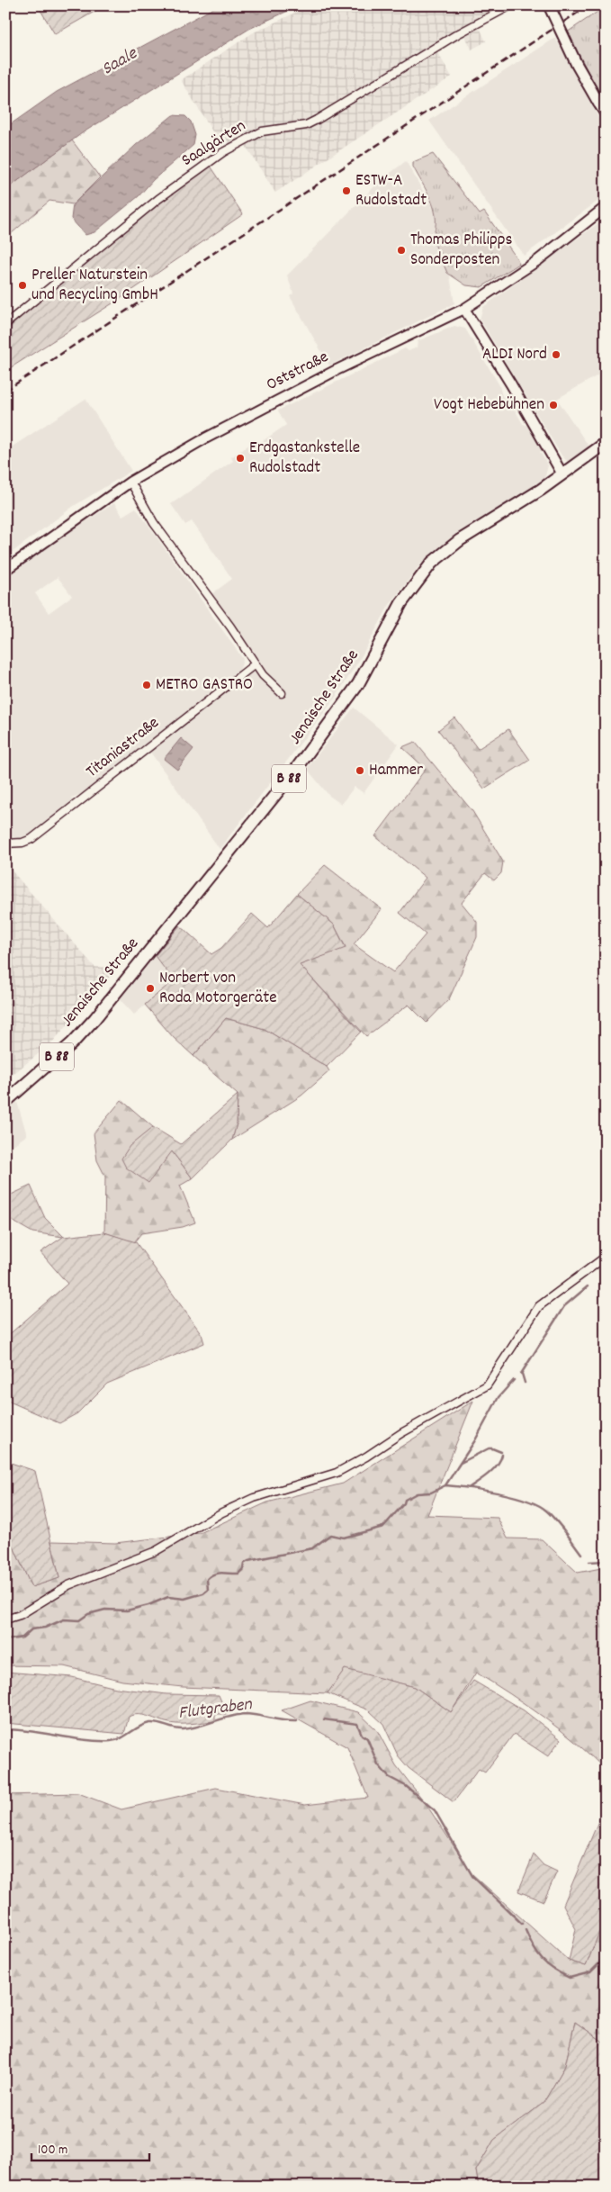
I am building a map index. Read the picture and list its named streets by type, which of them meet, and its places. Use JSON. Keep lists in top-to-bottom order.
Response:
{
  "streets": {
    "main road": ["Jenaische Straße", "B 88"],
    "street": ["Saalgärten", "Oststraße", "Titaniastraße"]
  },
  "water": ["Saale", "Flutgraben"],
  "places": [
    "ESTW-A Rudolstadt",
    "Thomas Philipps Sonderposten",
    "Preller Naturstein und Recycling GmbH",
    "ALDI Nord",
    "Vogt Hebebühnen",
    "Erdgastankstelle Rudolstadt",
    "METRO GASTRO",
    "Hammer",
    "Norbert von Roda Motorgeräte"
  ],
  "scale_bar": "100 m"
}
